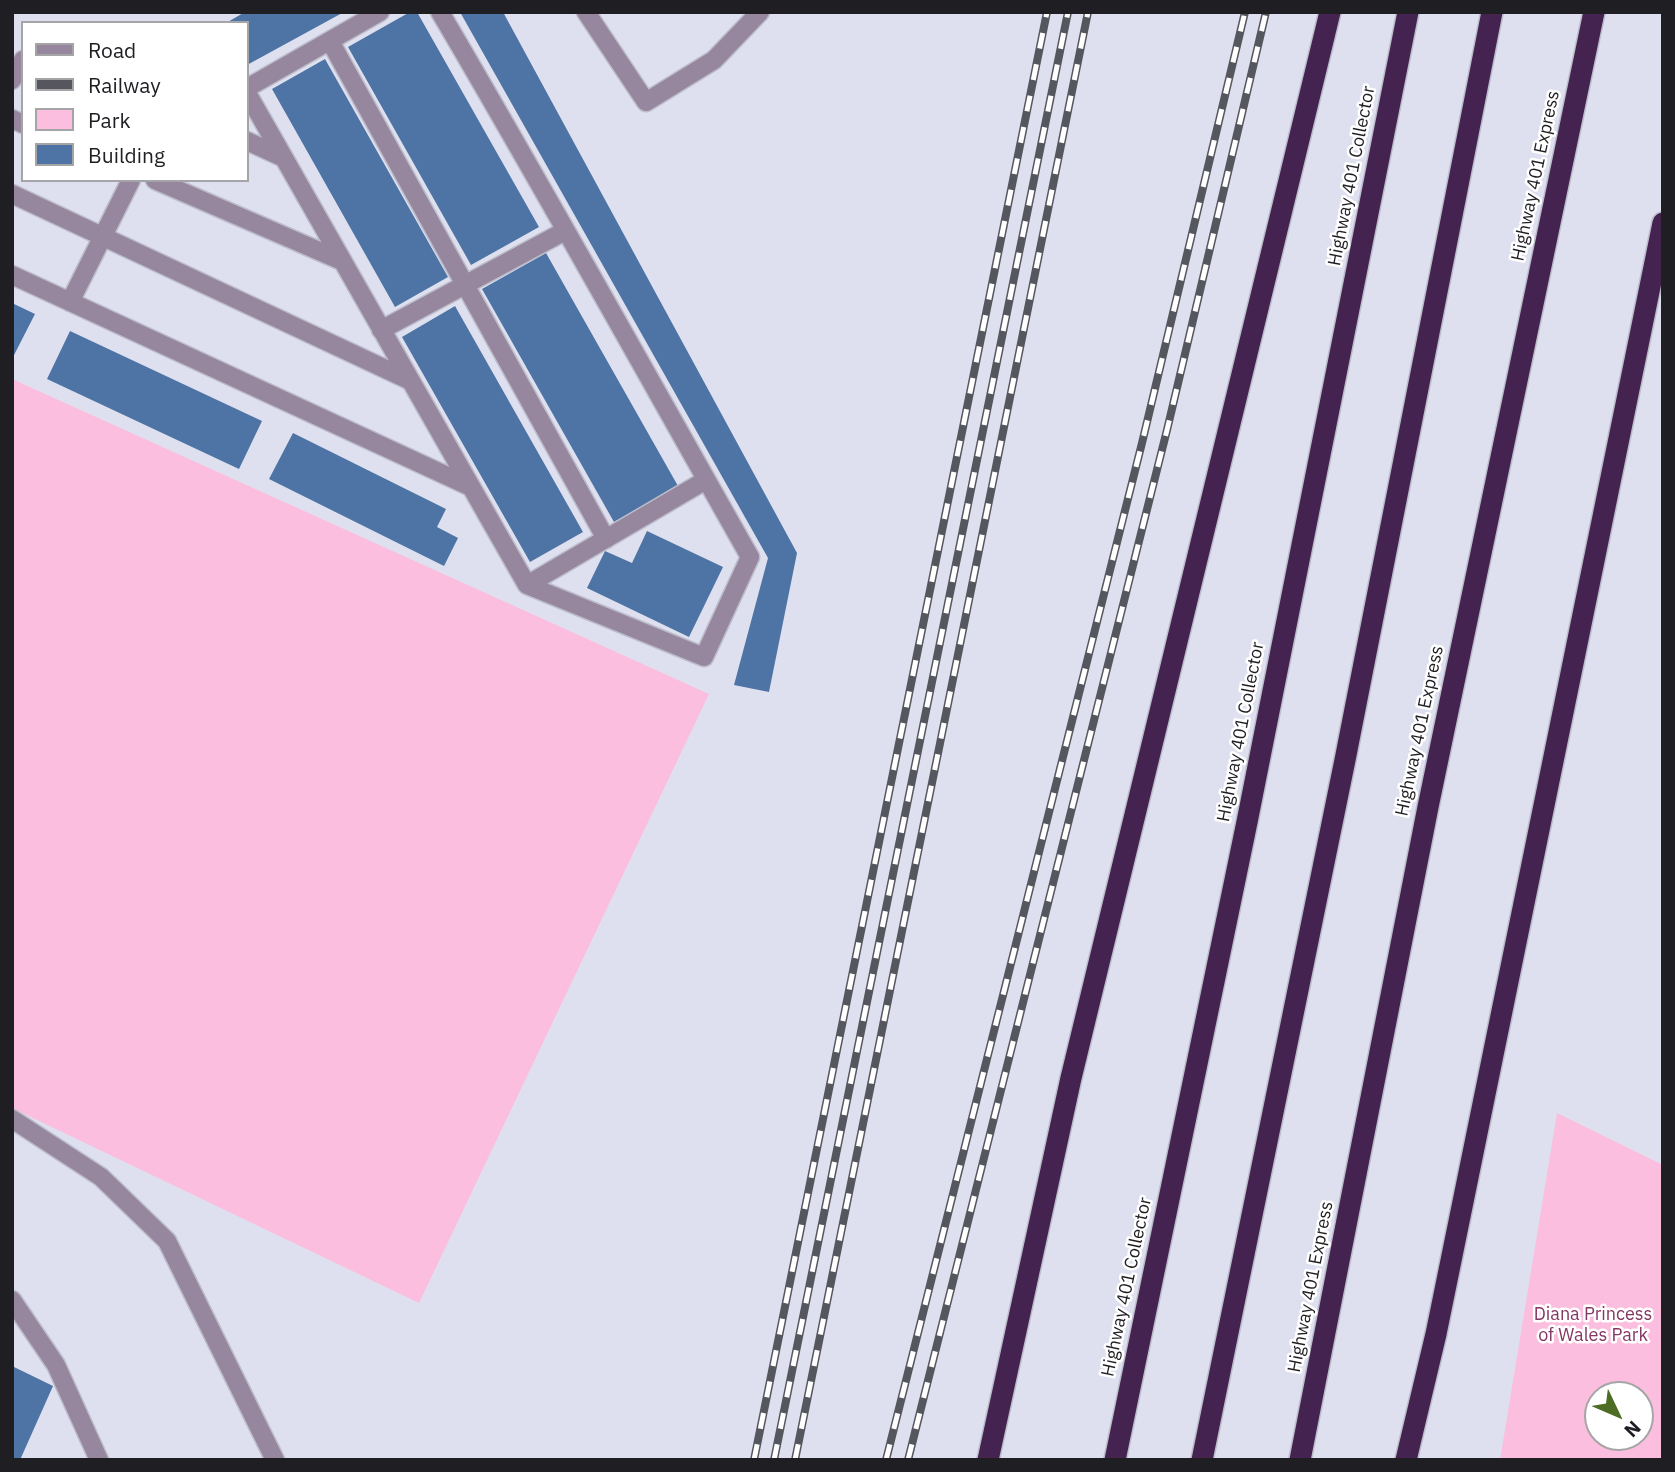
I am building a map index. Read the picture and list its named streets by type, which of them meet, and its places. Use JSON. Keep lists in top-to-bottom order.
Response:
{
  "streets": {
    "highway": ["Highway 401 Collector", "Highway 401 Express"]
  },
  "parks": ["Diana Princess of Wales Park"],
  "legend": [
    "Road",
    "Railway",
    "Park",
    "Building"
  ],
  "north": "bottom right"
}
